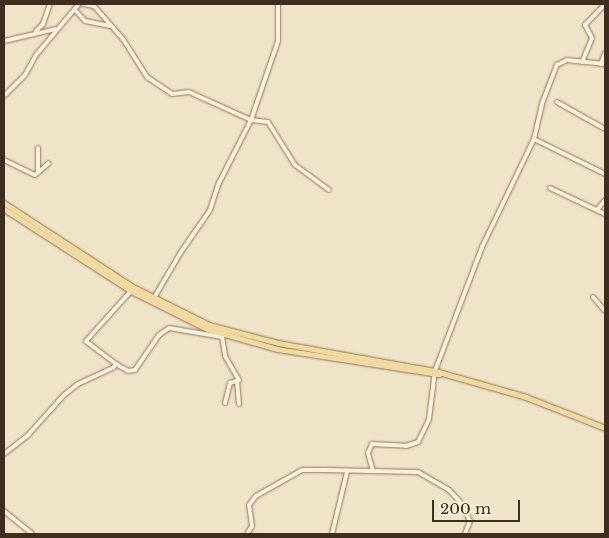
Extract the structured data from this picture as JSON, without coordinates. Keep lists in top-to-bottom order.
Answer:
{
  "scale_bar": "200 m"
}
